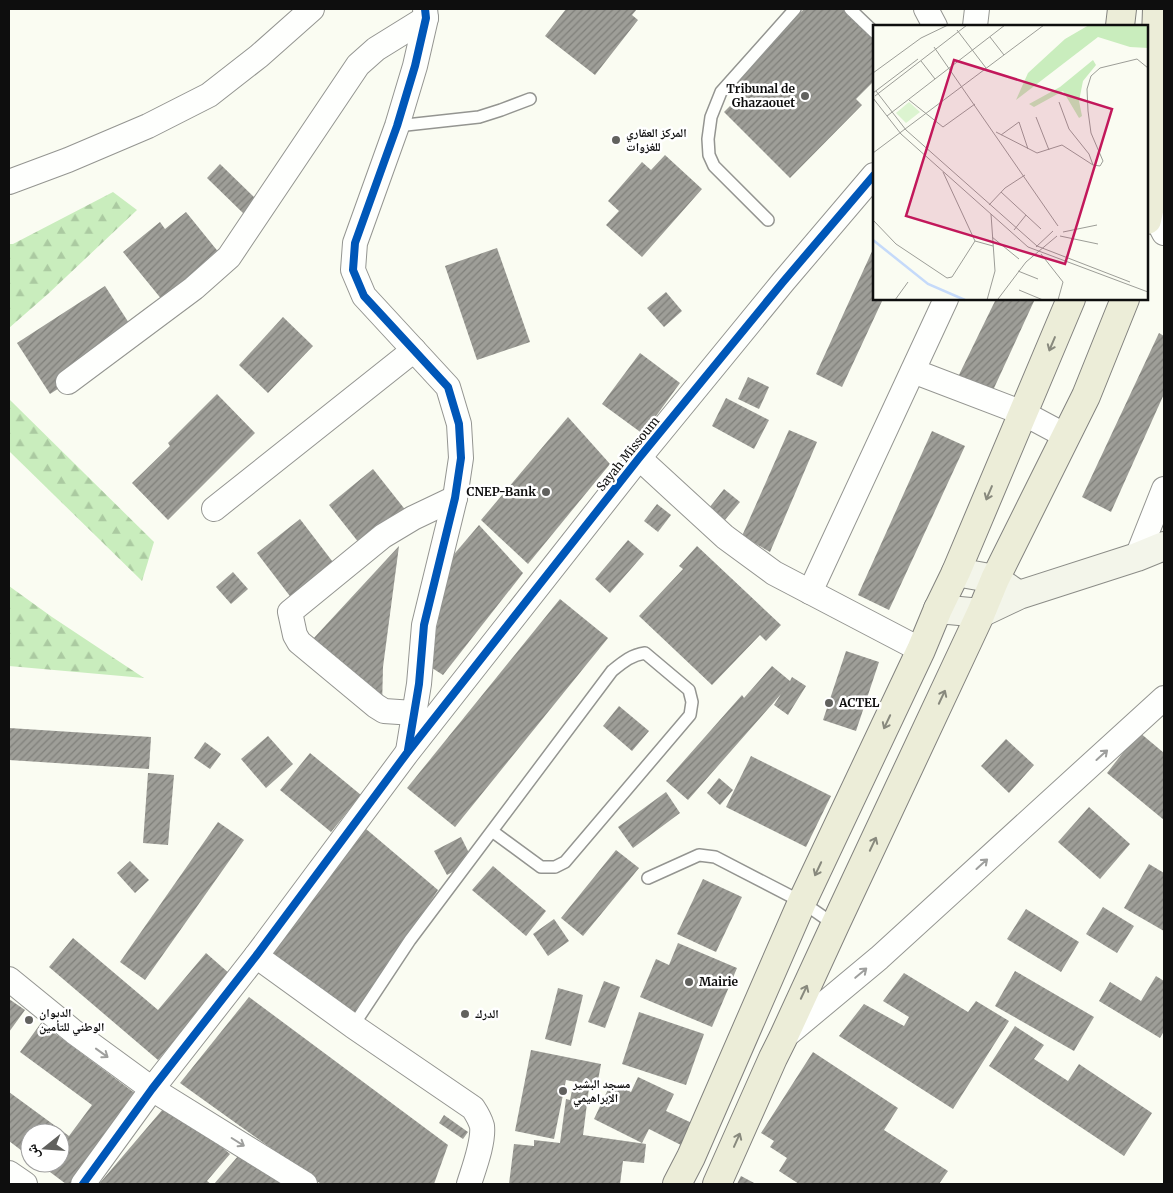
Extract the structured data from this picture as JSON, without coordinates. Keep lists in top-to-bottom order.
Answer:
{
  "streets": {
    "street": ["Sayah Missoum"]
  },
  "places": [
    "Tribunal de Ghazaouet",
    "المركز العقاري للغزوات",
    "CNEP-Bank",
    "ACTEL",
    "Mairie",
    "الدرك",
    "الديوان الوطني للتأمين",
    "مسجد البشير الإبراهيمي"
  ],
  "north": "left"
}
